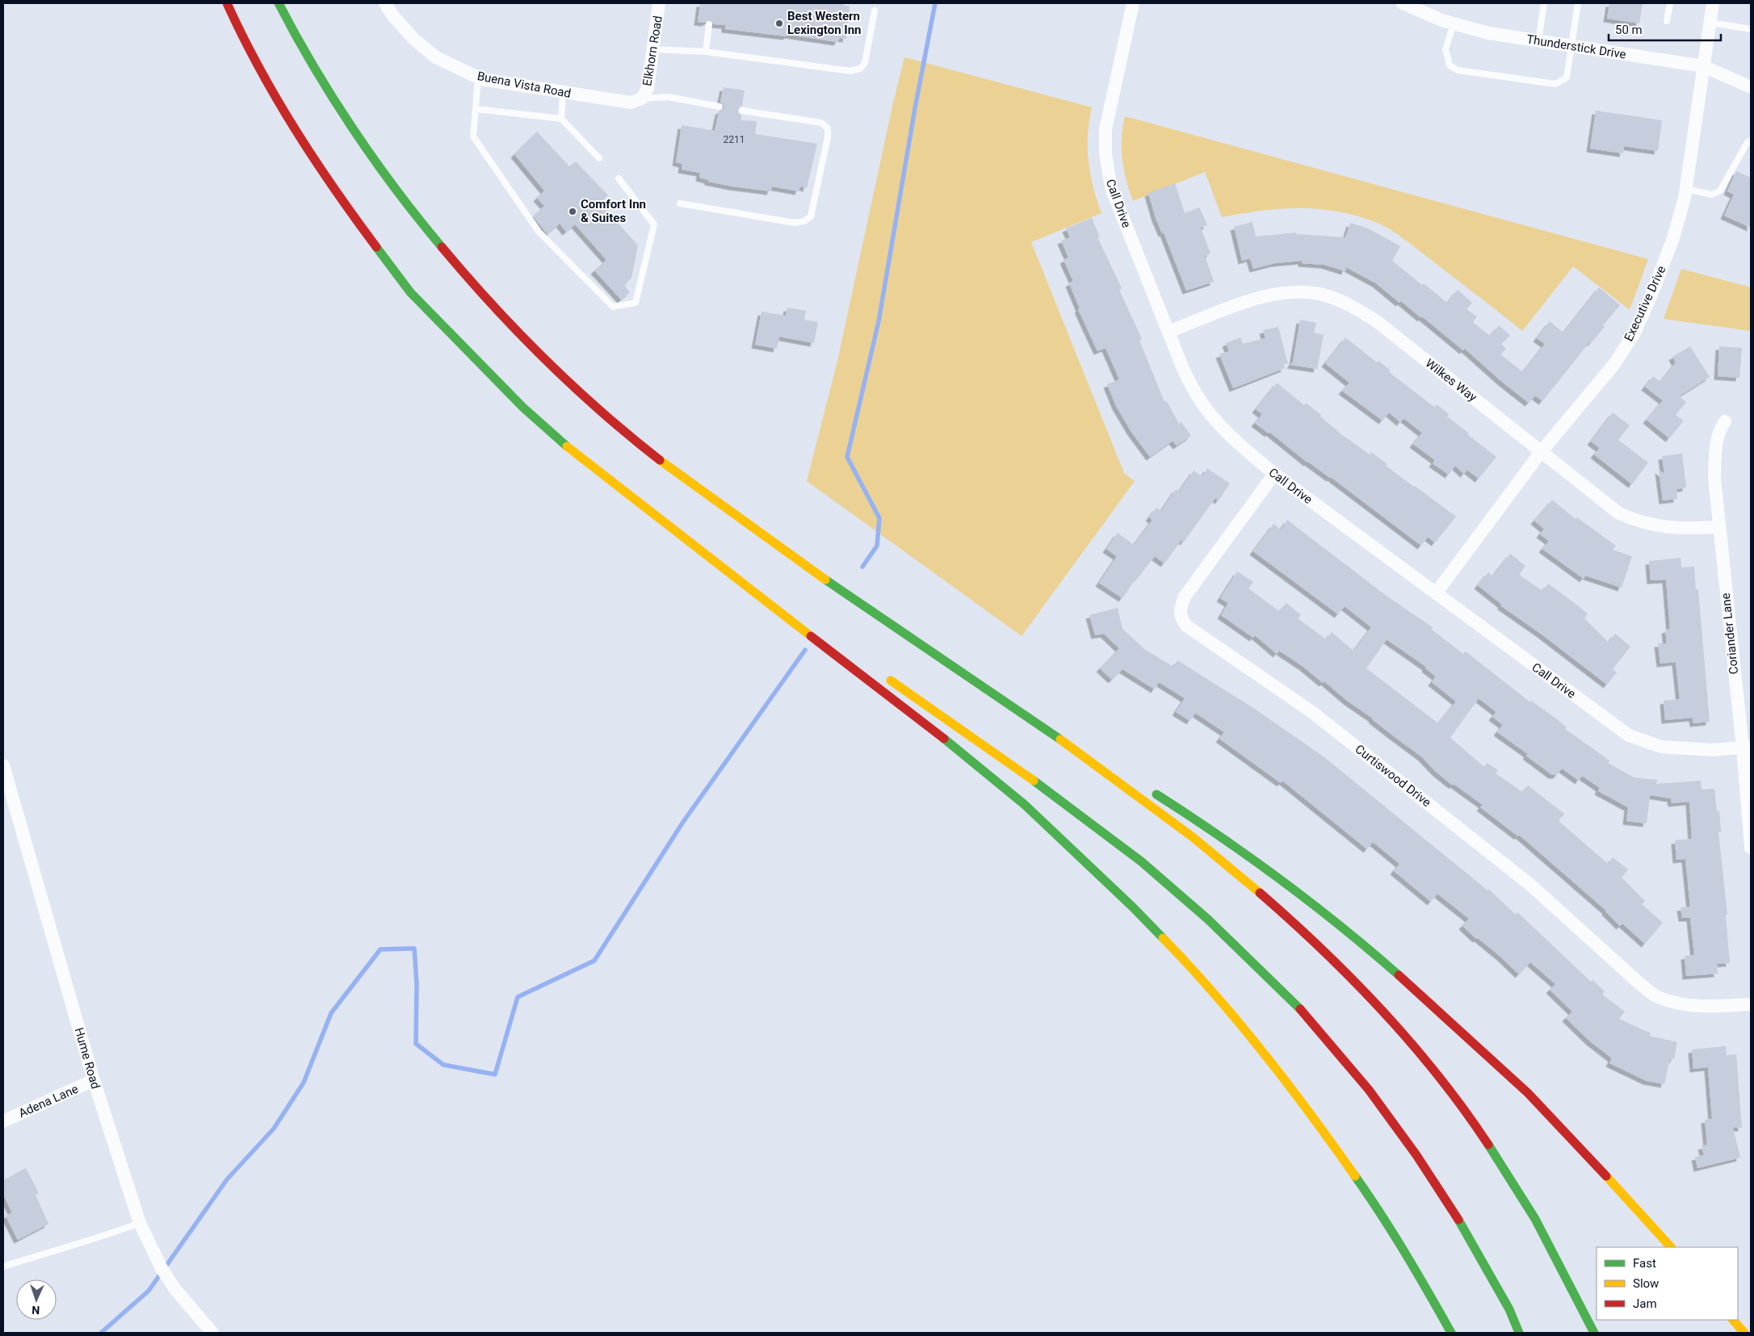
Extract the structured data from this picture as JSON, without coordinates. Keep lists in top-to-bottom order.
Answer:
{
  "streets": {
    "street": [
      "Thunderstick Drive",
      "Elkhorn Road",
      "Buena Vista Road",
      "Call Drive",
      "Executive Drive",
      "Wilkes Way",
      "Coriander Lane",
      "Curtiswood Drive",
      "Hume Road",
      "Adena Lane"
    ]
  },
  "crossings": [
    ["Thunderstick Drive", "Executive Drive"],
    ["Elkhorn Road", "Buena Vista Road"],
    ["Call Drive", "Executive Drive"],
    ["Call Drive", "Wilkes Way"],
    ["Call Drive", "Coriander Lane"],
    ["Call Drive", "Curtiswood Drive"],
    ["Executive Drive", "Wilkes Way"],
    ["Wilkes Way", "Coriander Lane"],
    ["Hume Road", "Adena Lane"]
  ],
  "places": ["Best Western Lexington Inn", "Comfort Inn & Suites"],
  "house_numbers": ["2211"],
  "legend": ["Fast", "Slow", "Jam"],
  "scale_bar": "50 m",
  "north": "bottom"
}
